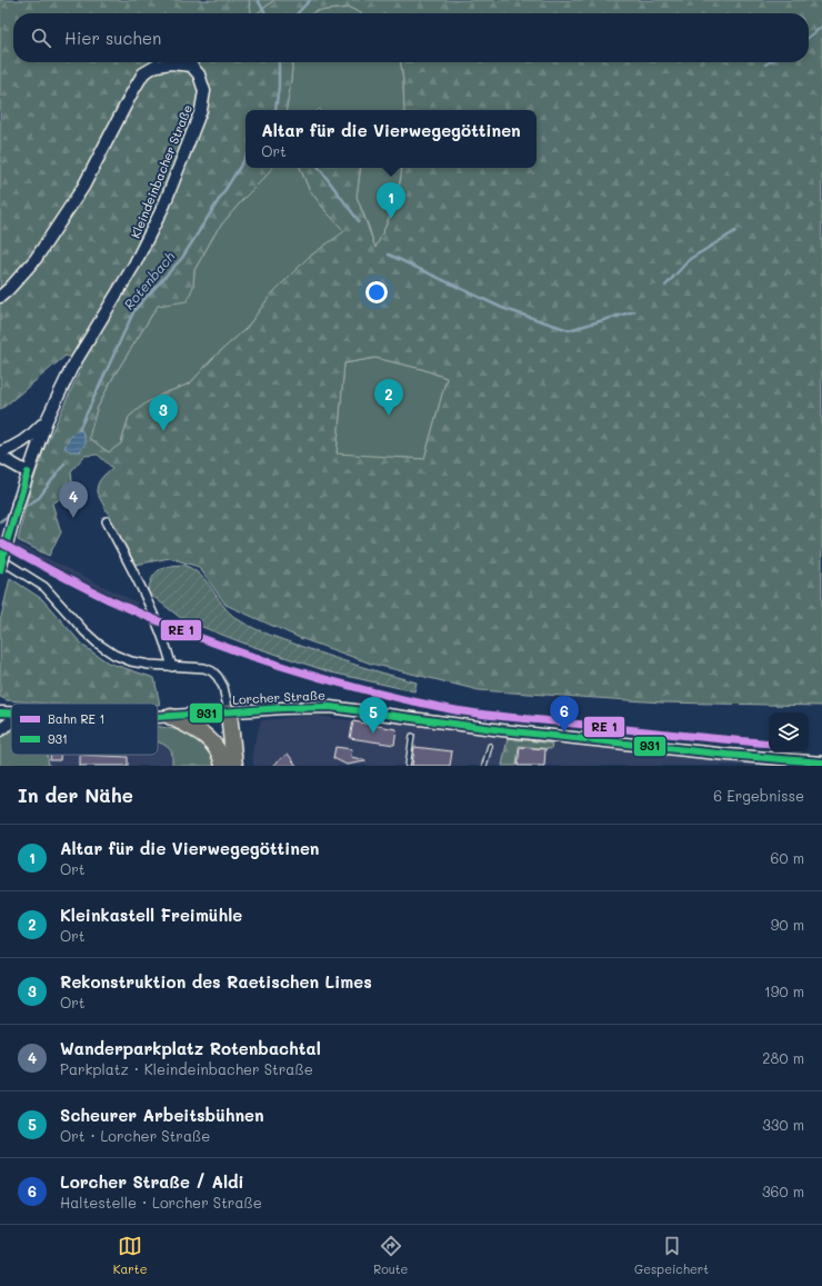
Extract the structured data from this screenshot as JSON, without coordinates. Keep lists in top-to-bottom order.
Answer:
{
  "streets": {
    "street": ["Kleindeinbacher Straße", "Lorcher Straße"]
  },
  "water": ["Rotenbach"],
  "lines": ["transit line 931"],
  "legend": ["Bahn RE 1", "931"],
  "page": {
    "search": "Hier suchen",
    "popup": ["Altar für die Vierwegegöttinen", "Ort"],
    "pins": [
      "1",
      "2",
      "3",
      "4",
      "6",
      "5"
    ],
    "heading": ["In der Nähe", "6 Ergebnisse"],
    "list": [
      {
        "mark": "1",
        "name": "Altar für die Vierwegegöttinen",
        "note": "Ort",
        "value": "60 m"
      },
      {
        "mark": "2",
        "name": "Kleinkastell Freimühle",
        "note": "Ort",
        "value": "90 m"
      },
      {
        "mark": "3",
        "name": "Rekonstruktion des Raetischen Limes",
        "note": "Ort",
        "value": "190 m"
      },
      {
        "mark": "4",
        "name": "Wanderparkplatz Rotenbachtal",
        "note": "Parkplatz · Kleindeinbacher Straße",
        "value": "280 m"
      },
      {
        "mark": "5",
        "name": "Scheurer Arbeitsbühnen",
        "note": "Ort · Lorcher Straße",
        "value": "330 m"
      },
      {
        "mark": "6",
        "name": "Lorcher Straße / Aldi",
        "note": "Haltestelle · Lorcher Straße",
        "value": "360 m"
      }
    ],
    "nav": ["Karte", "Route", "Gespeichert"]
  }
}
